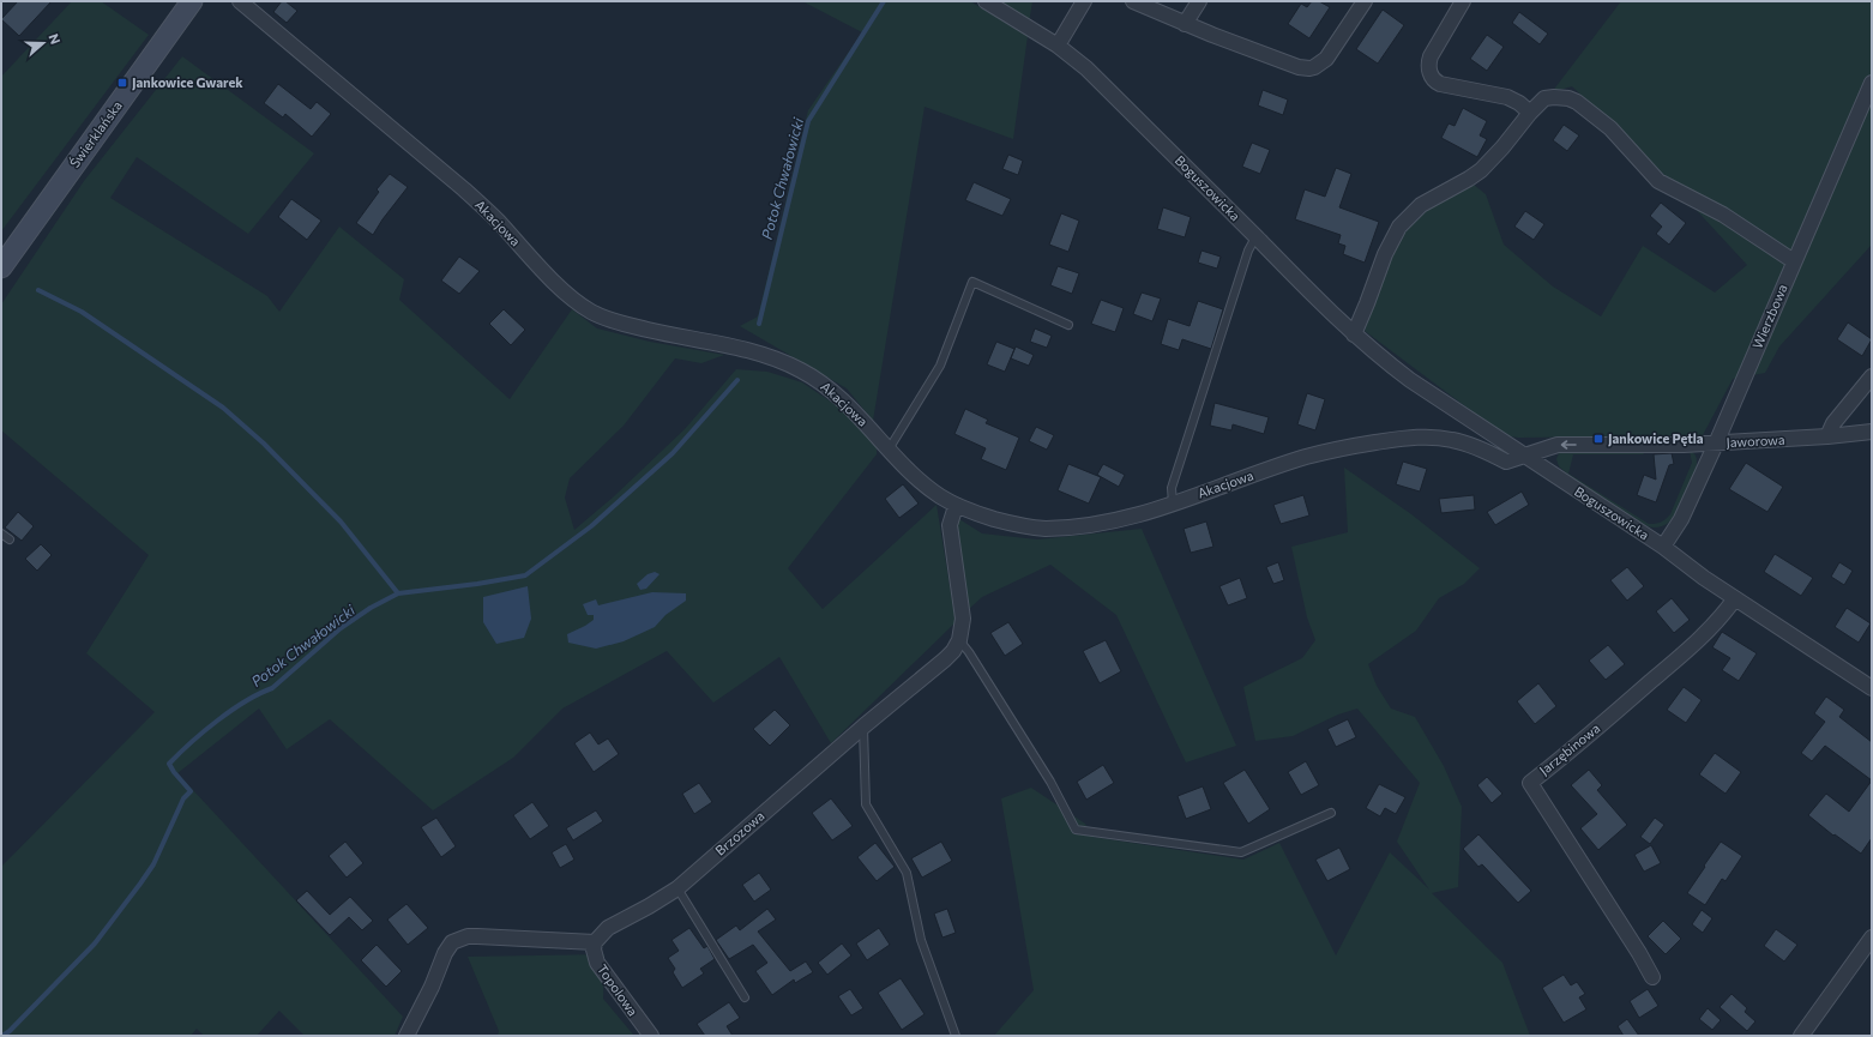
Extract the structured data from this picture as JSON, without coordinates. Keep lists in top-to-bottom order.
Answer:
{
  "streets": {
    "main road": ["Świerklańska"],
    "street": [
      "Boguszowicka",
      "Akacjowa",
      "Wierzbowa",
      "Jaworowa",
      "Jarzębinowa",
      "Brzozowa",
      "Topolowa"
    ]
  },
  "crossings": [
    ["Boguszowicka", "Akacjowa"],
    ["Boguszowicka", "Wierzbowa"],
    ["Boguszowicka", "Jaworowa"],
    ["Boguszowicka", "Jarzębinowa"],
    ["Akacjowa", "Jaworowa"],
    ["Akacjowa", "Brzozowa"],
    ["Wierzbowa", "Jaworowa"],
    ["Brzozowa", "Topolowa"]
  ],
  "one_way": ["Jaworowa"],
  "water": ["Potok Chwałowicki"],
  "places": {
    "transit": ["Jankowice Gwarek", "Jankowice Pętla"]
  },
  "north": "right"
}
